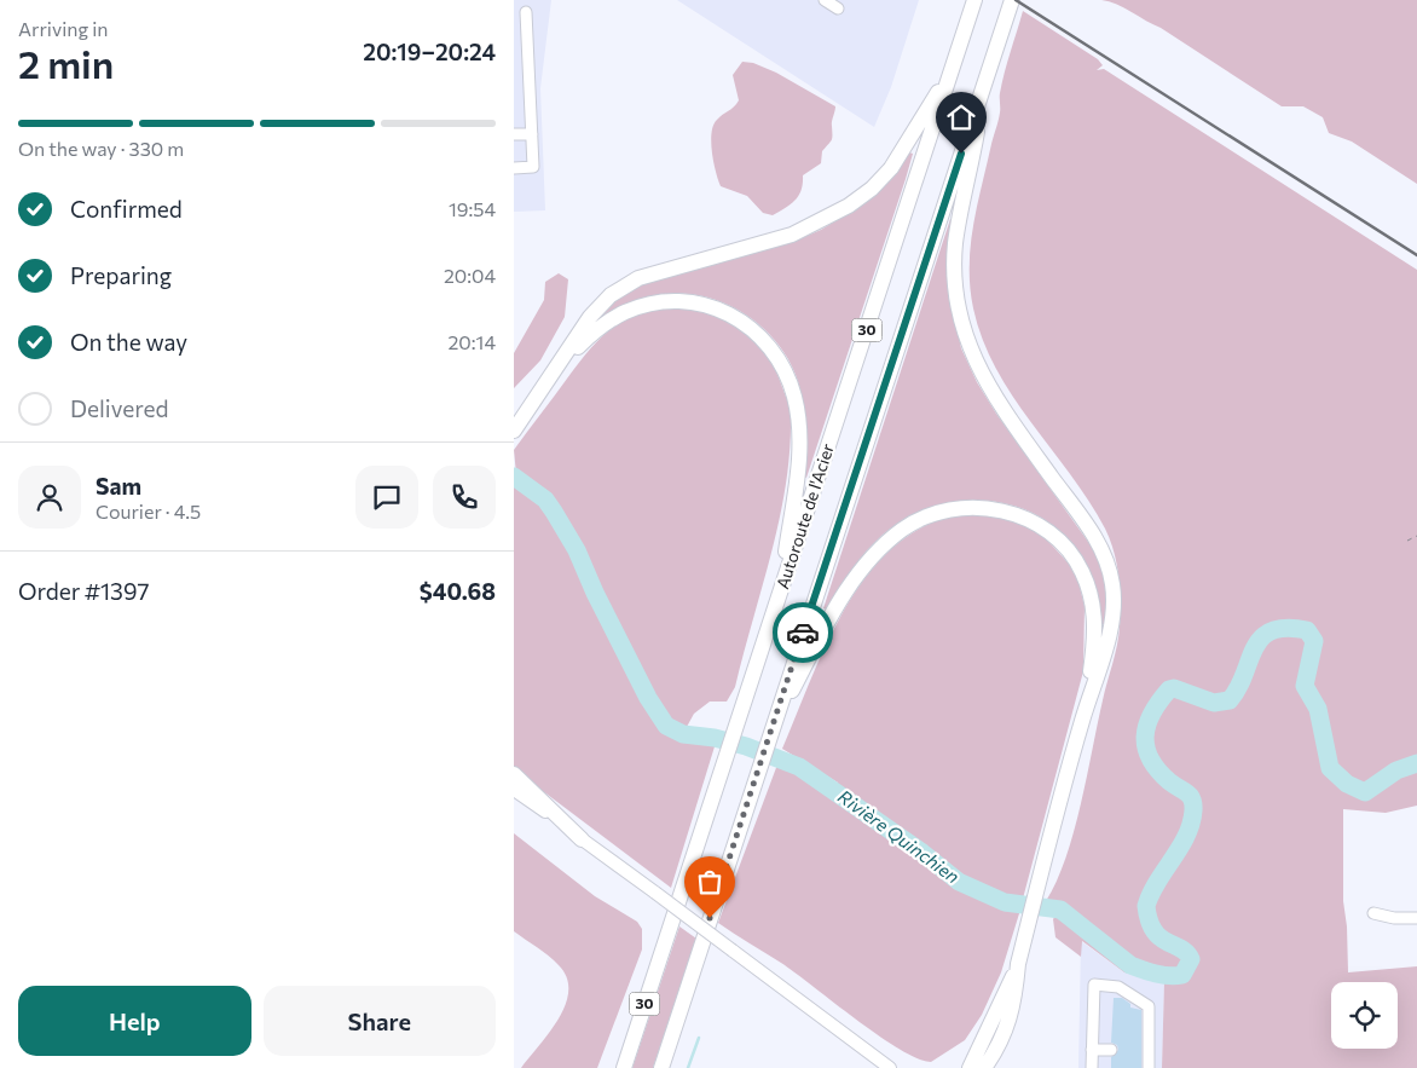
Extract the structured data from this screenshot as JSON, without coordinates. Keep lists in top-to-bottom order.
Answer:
{
  "streets": {
    "highway": ["30", "Autoroute de l'Acier"]
  },
  "water": ["Rivière Quinchien"],
  "page": {
    "heading": ["2 min", "Arriving in", "20:19–20:24"],
    "panel": [
      "Sam",
      "Courier · 4.5",
      "Order #1397",
      "$40.68"
    ],
    "bar": "On the way · 330 m",
    "list": [
      ["Confirmed", "19:54"],
      ["Preparing", "20:04"],
      ["On the way", "20:14"],
      "Delivered"
    ],
    "buttons": ["Help", "Share"]
  }
}
